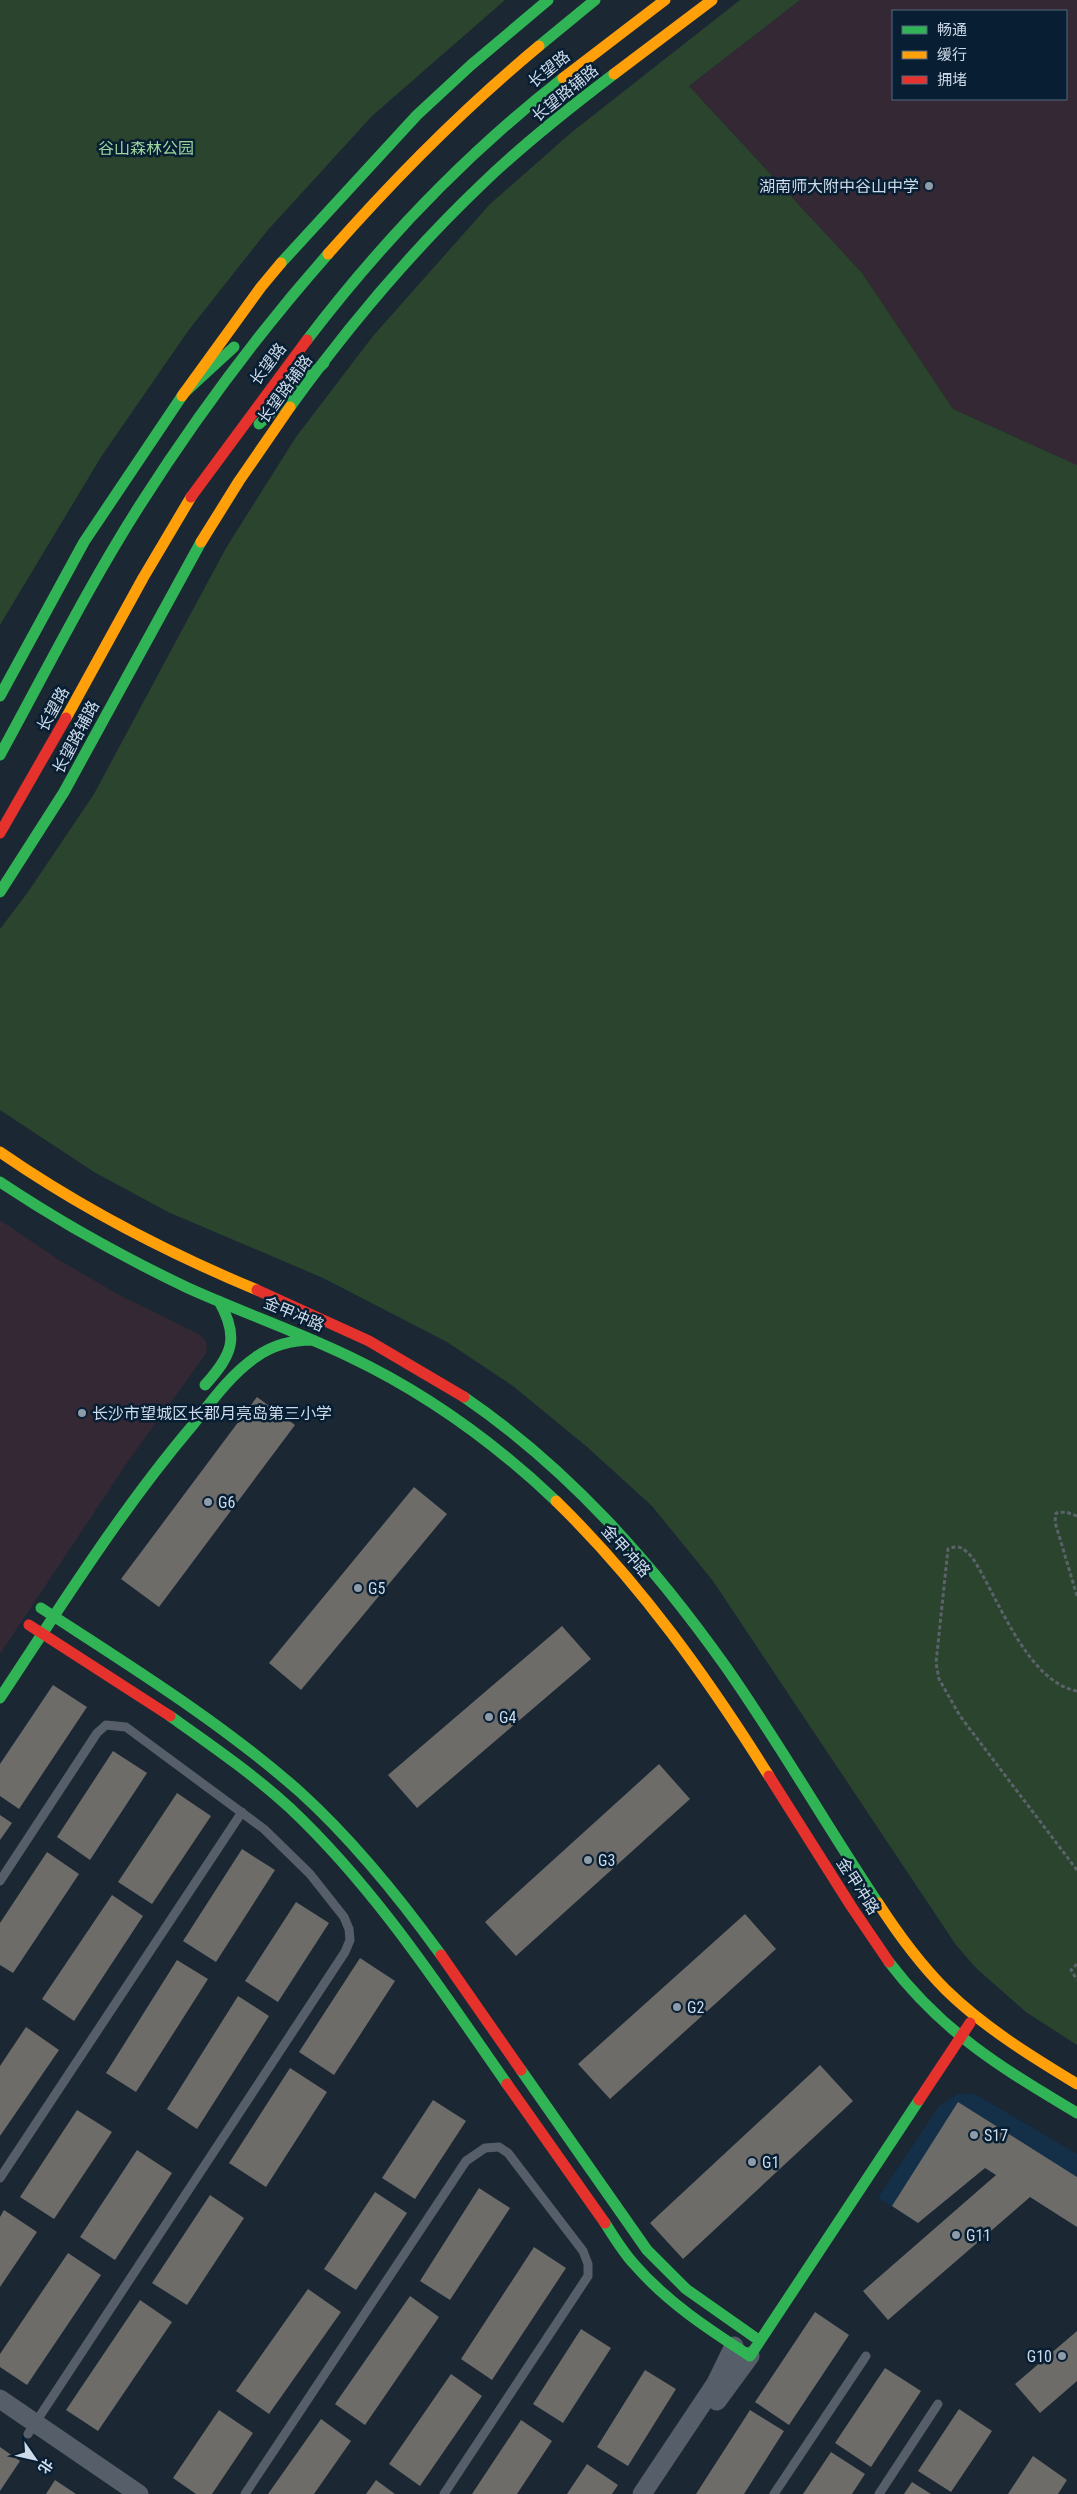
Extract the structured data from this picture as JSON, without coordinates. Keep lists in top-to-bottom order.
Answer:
{
  "streets": {
    "main road": ["长望路", "长望路辅路", "金甲冲路"]
  },
  "parks": ["谷山森林公园"],
  "places": [
    "湖南师大附中谷山中学",
    "长沙市望城区长郡月亮岛第三小学",
    "G6",
    "G5",
    "G4",
    "G3",
    "G2",
    "S17",
    "G1",
    "G11",
    "G10"
  ],
  "legend": ["畅通", "缓行", "拥堵"],
  "north": "bottom right"
}
